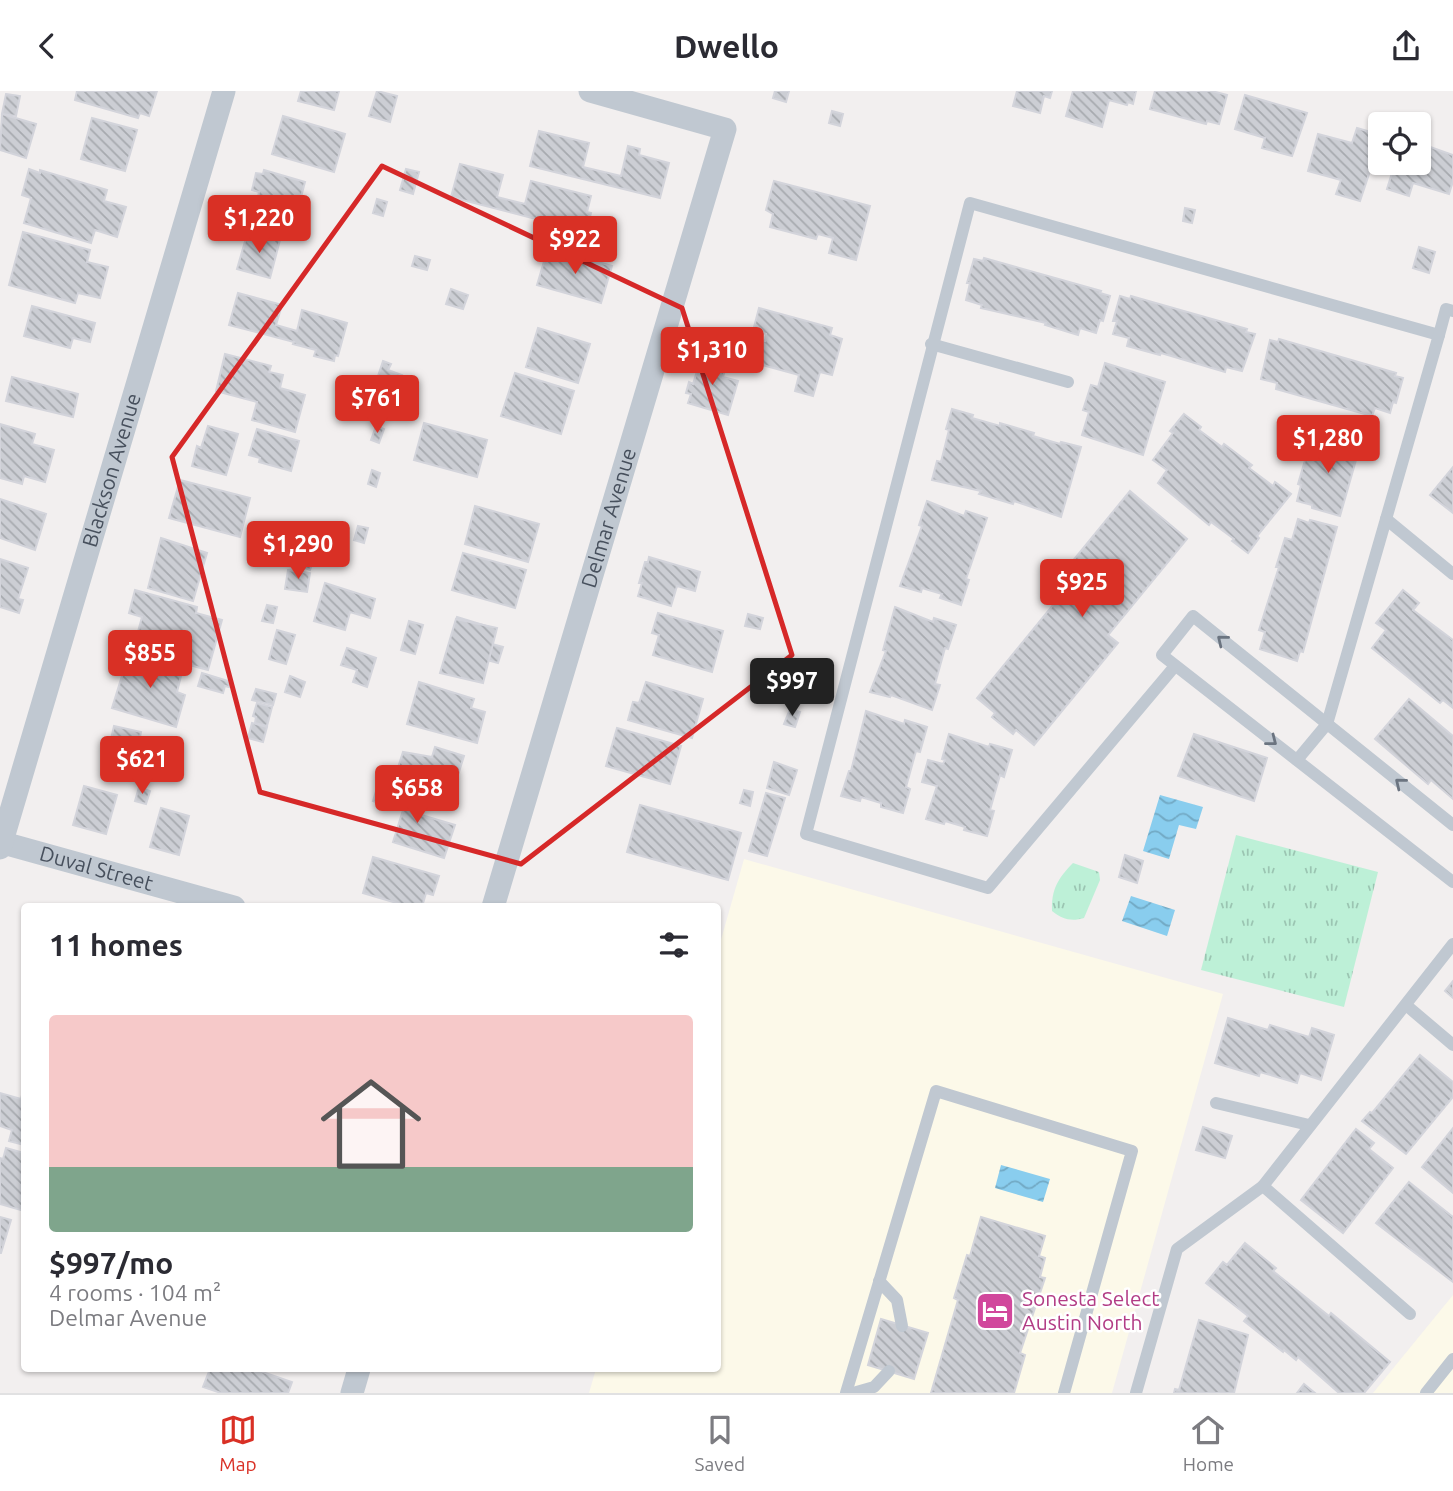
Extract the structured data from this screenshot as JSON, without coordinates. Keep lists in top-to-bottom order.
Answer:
{
  "streets": {
    "street": ["Blackson Avenue", "Delmar Avenue", "Duval Street"]
  },
  "crossings": [
    ["Blackson Avenue", "Duval Street"]
  ],
  "places": {
    "hotel": ["Sonesta Select Austin North"]
  },
  "page": {
    "header": "Dwello",
    "price": [
      "$1,220",
      "$922",
      "$1,310",
      "$761",
      "$1,280",
      "$1,290",
      "$925",
      "$855",
      "$997",
      "$621",
      "$658"
    ],
    "heading": "11 homes",
    "list": [
      {
        "name": "$997/mo",
        "note": "4 rooms · 104 m² · Delmar Avenue"
      }
    ],
    "tabs": ["Map", "Saved", "Home"]
  }
}
